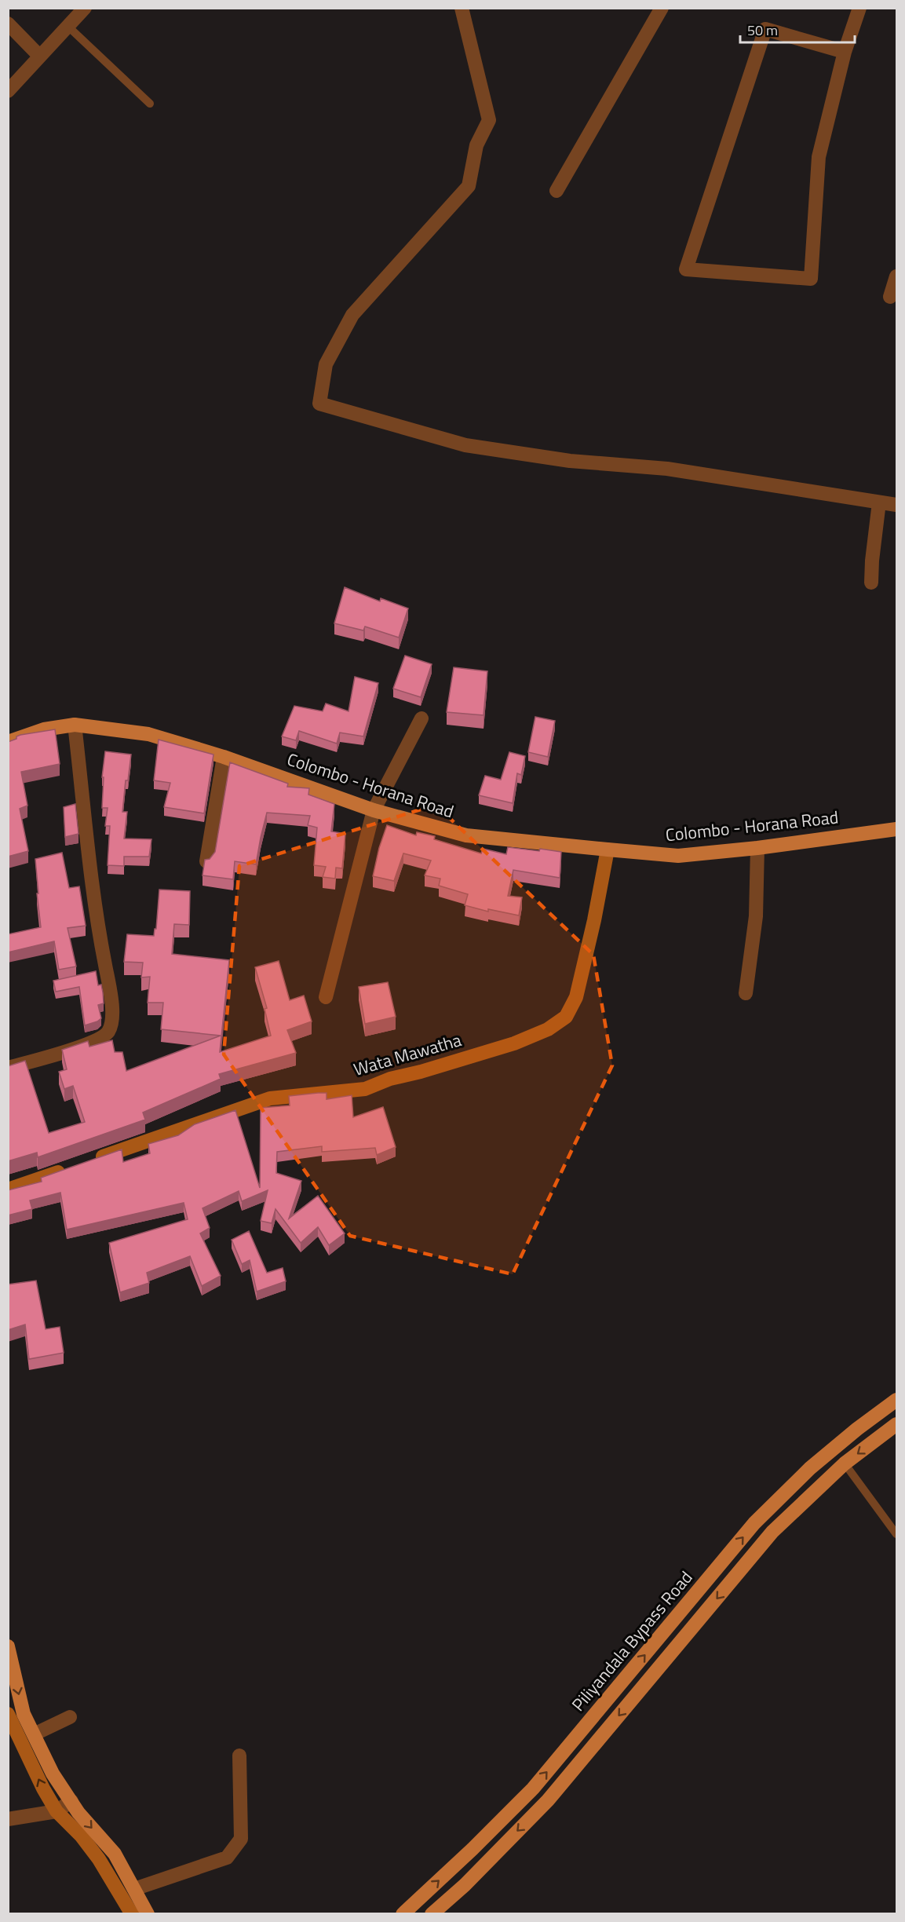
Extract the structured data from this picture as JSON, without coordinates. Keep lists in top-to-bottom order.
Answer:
{
  "streets": {
    "main road": ["Colombo - Horana Road", "Piliyandala Bypass Road"],
    "street": ["Wata Mawatha"]
  },
  "crossings": [
    ["Colombo - Horana Road", "Wata Mawatha"]
  ],
  "scale_bar": "50 m"
}
